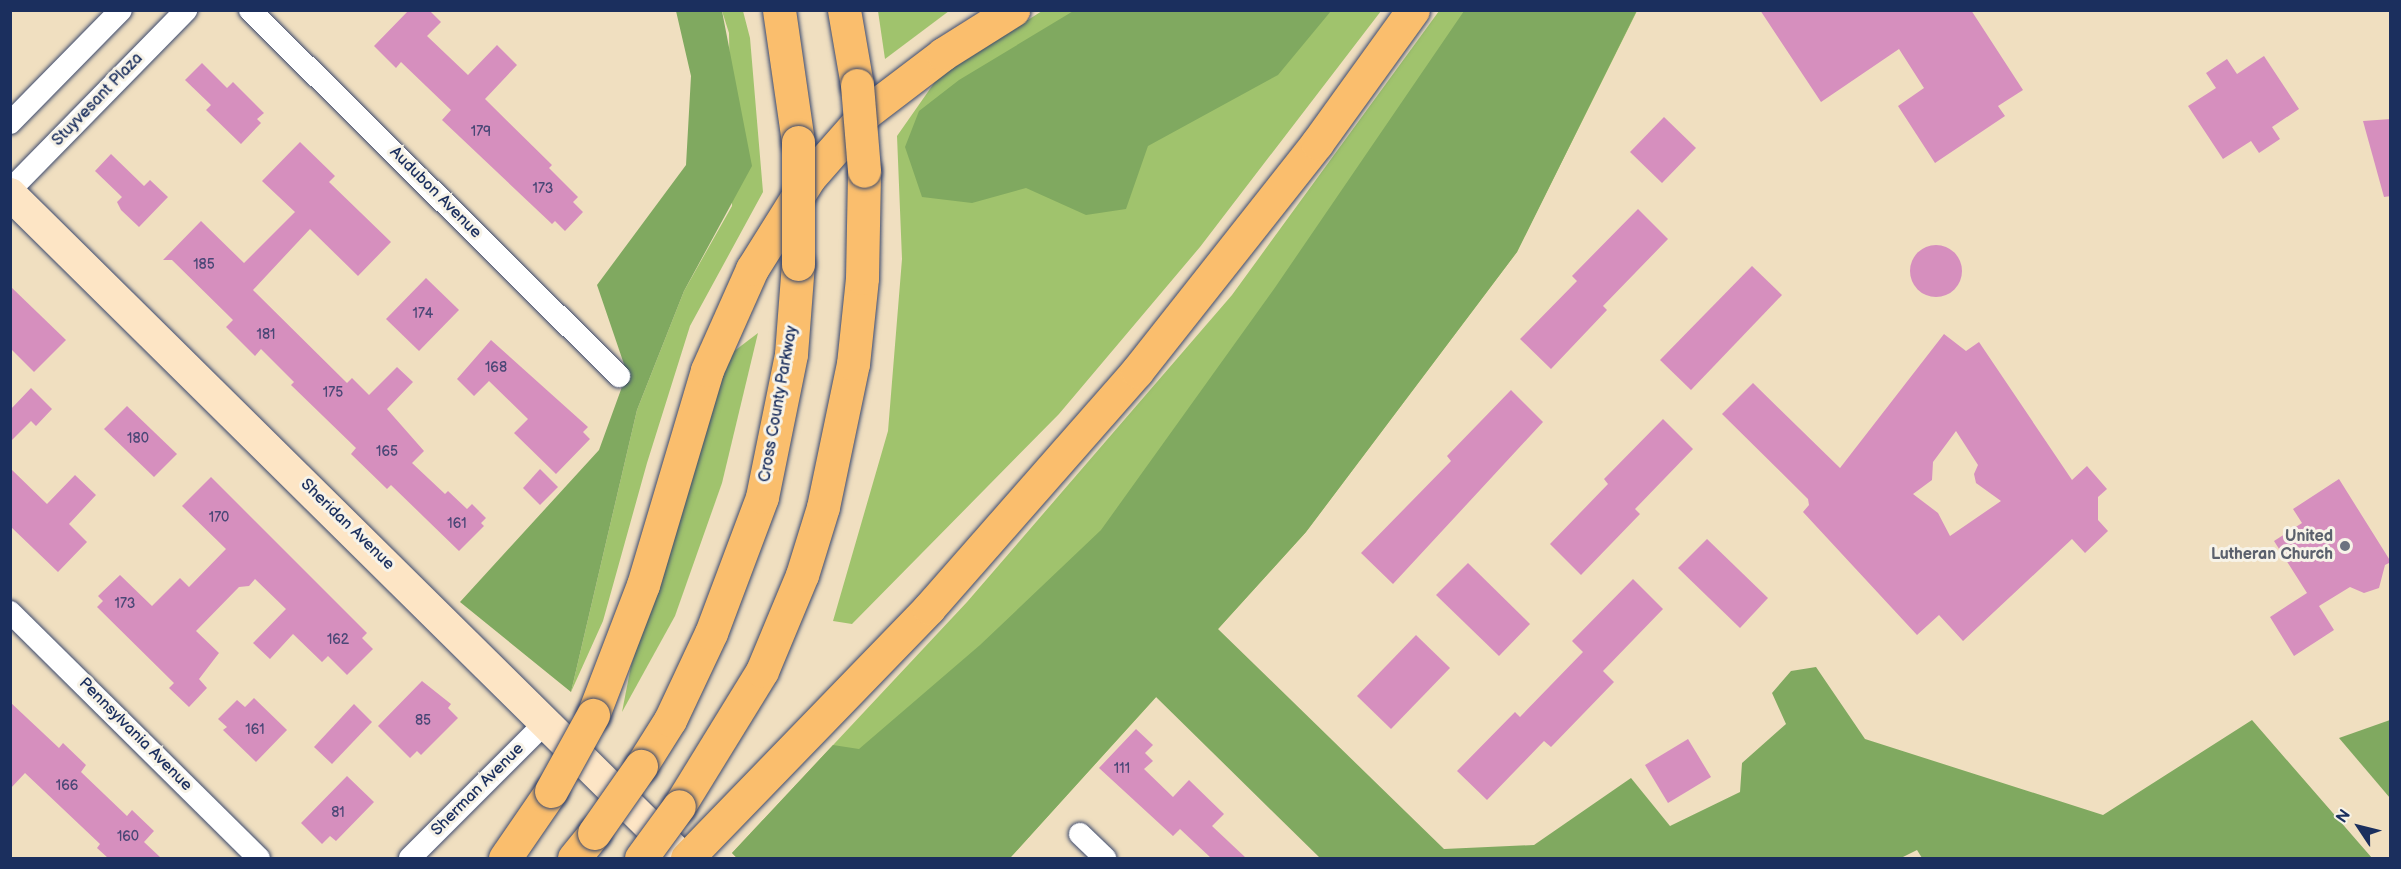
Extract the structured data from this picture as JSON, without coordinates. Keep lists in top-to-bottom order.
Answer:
{
  "streets": {
    "highway": ["Cross County Parkway"],
    "street": [
      "Stuyvesant Plaza",
      "Audubon Avenue",
      "Sheridan Avenue",
      "Pennsylvania Avenue",
      "Sherman Avenue"
    ]
  },
  "crossings": [
    ["Stuyvesant Plaza", "Sheridan Avenue"],
    ["Sheridan Avenue", "Sherman Avenue"]
  ],
  "places": ["United Lutheran Church"],
  "house_numbers": [
    "179",
    "173",
    "185",
    "174",
    "181",
    "168",
    "175",
    "180",
    "165",
    "170",
    "161",
    "173",
    "162",
    "85",
    "161",
    "111",
    "166",
    "81",
    "160"
  ],
  "north": "top left"
}
